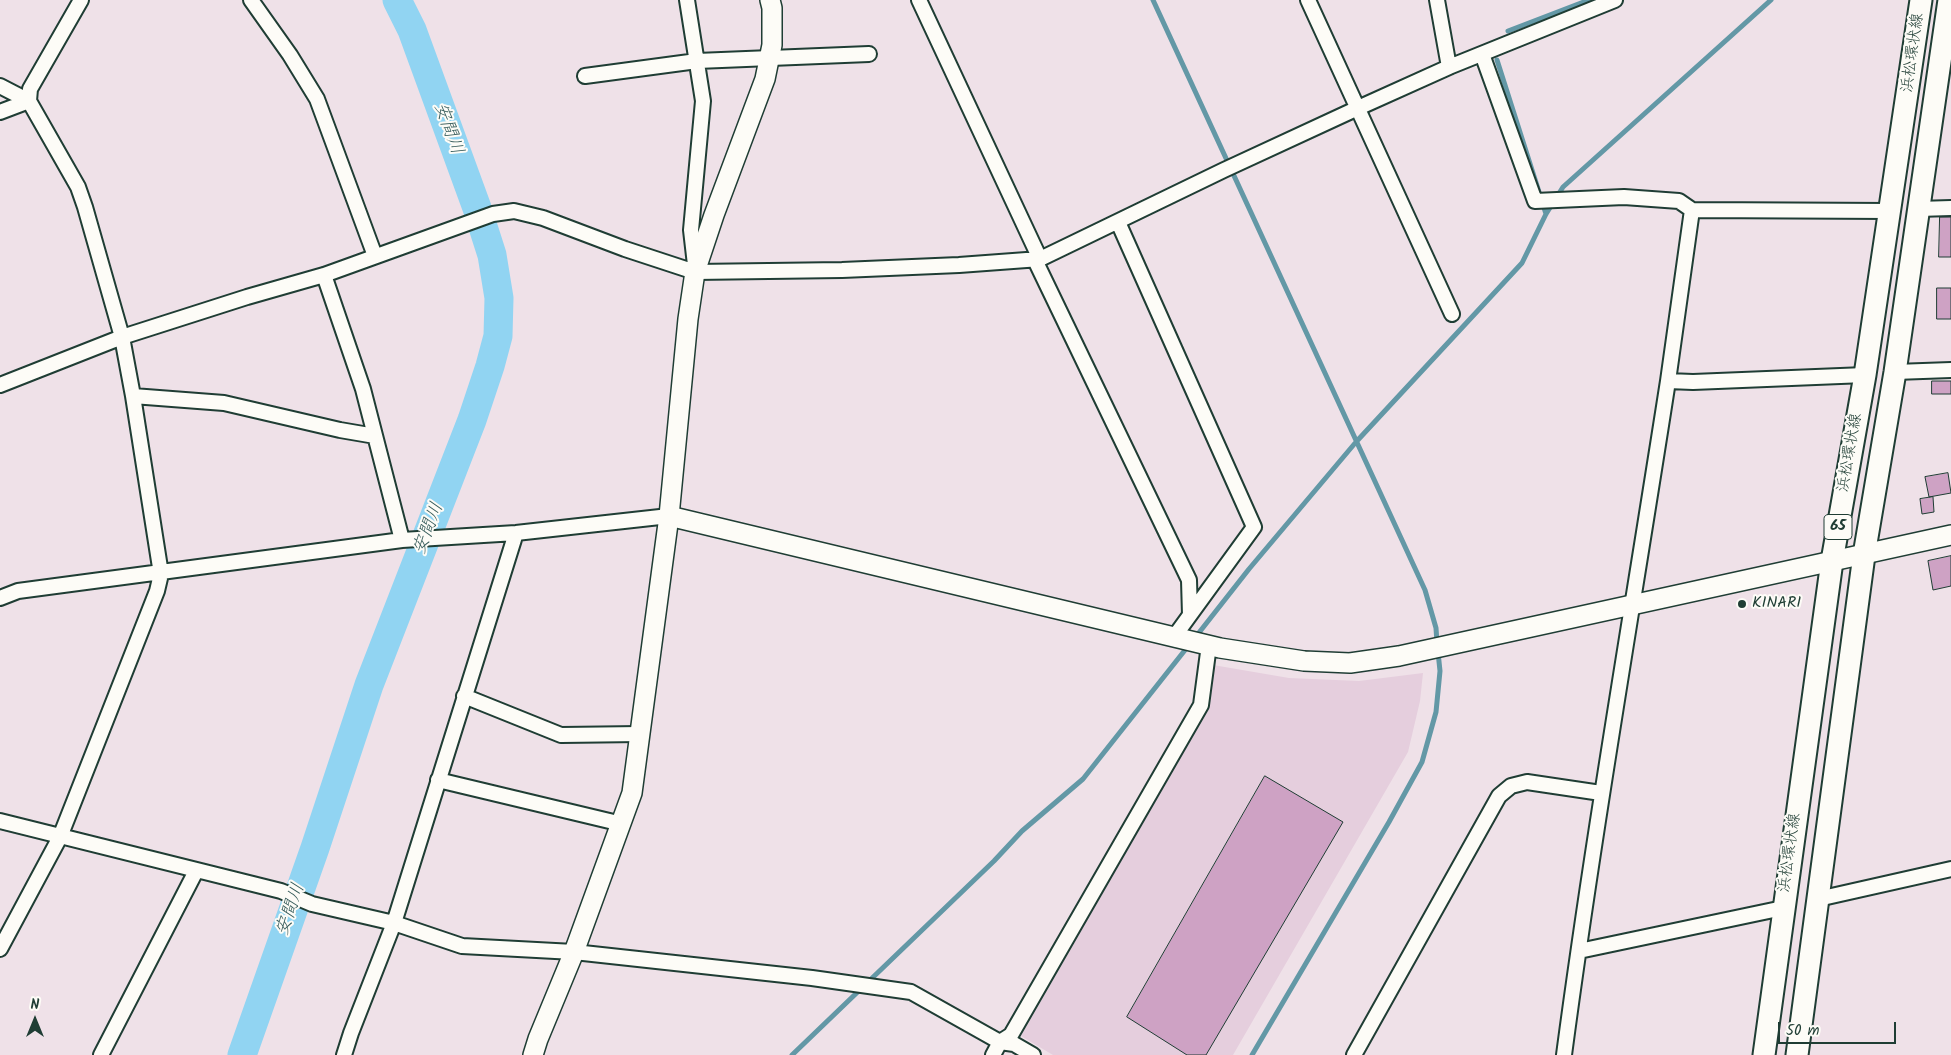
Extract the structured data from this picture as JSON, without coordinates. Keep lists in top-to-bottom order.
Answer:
{
  "streets": {
    "main road": ["浜松環状線", "65"]
  },
  "water": ["安間川"],
  "places": ["KINARI"],
  "scale_bar": "50 m",
  "north": "top"
}
